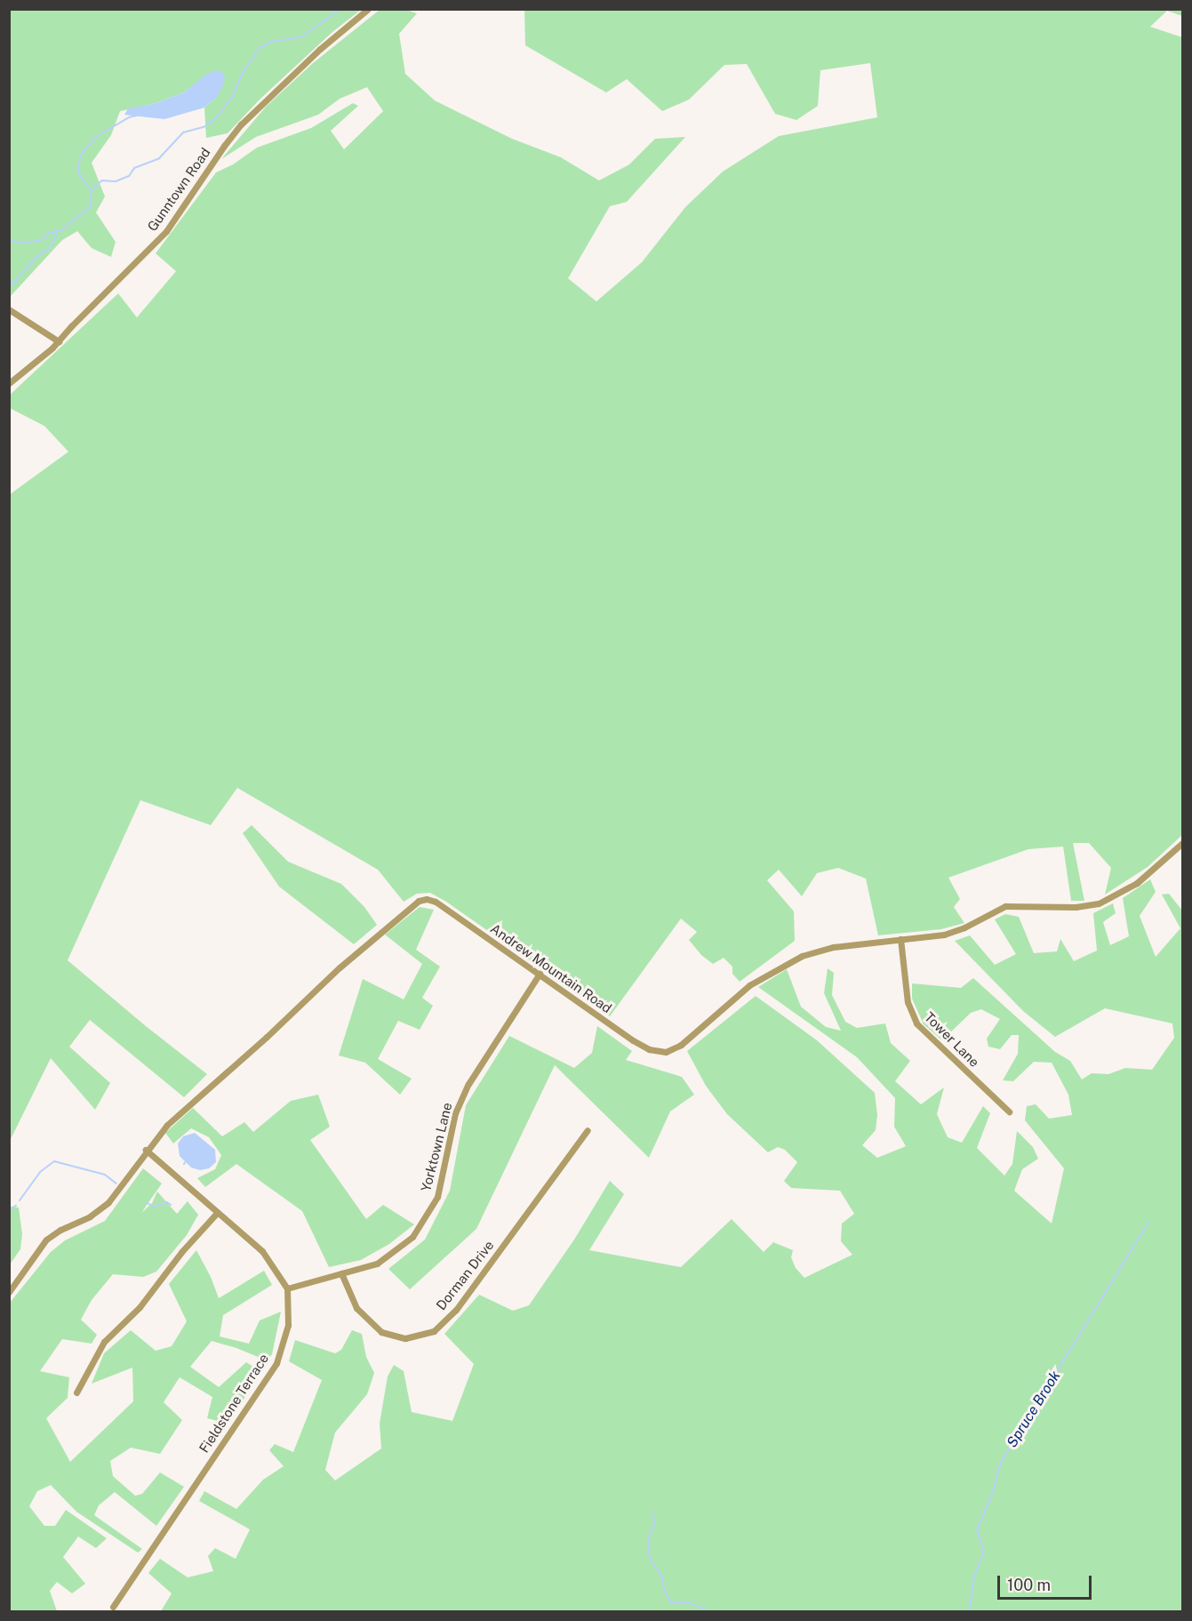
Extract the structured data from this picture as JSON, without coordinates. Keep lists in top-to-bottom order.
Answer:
{
  "streets": {
    "street": [
      "Gunntown Road",
      "Andrew Mountain Road",
      "Tower Lane",
      "Yorktown Lane",
      "Dorman Drive",
      "Fieldstone Terrace"
    ]
  },
  "crossings": [
    ["Andrew Mountain Road", "Tower Lane"],
    ["Andrew Mountain Road", "Yorktown Lane"],
    ["Yorktown Lane", "Dorman Drive"],
    ["Yorktown Lane", "Fieldstone Terrace"]
  ],
  "water": ["Spruce Brook"],
  "scale_bar": "100 m"
}
